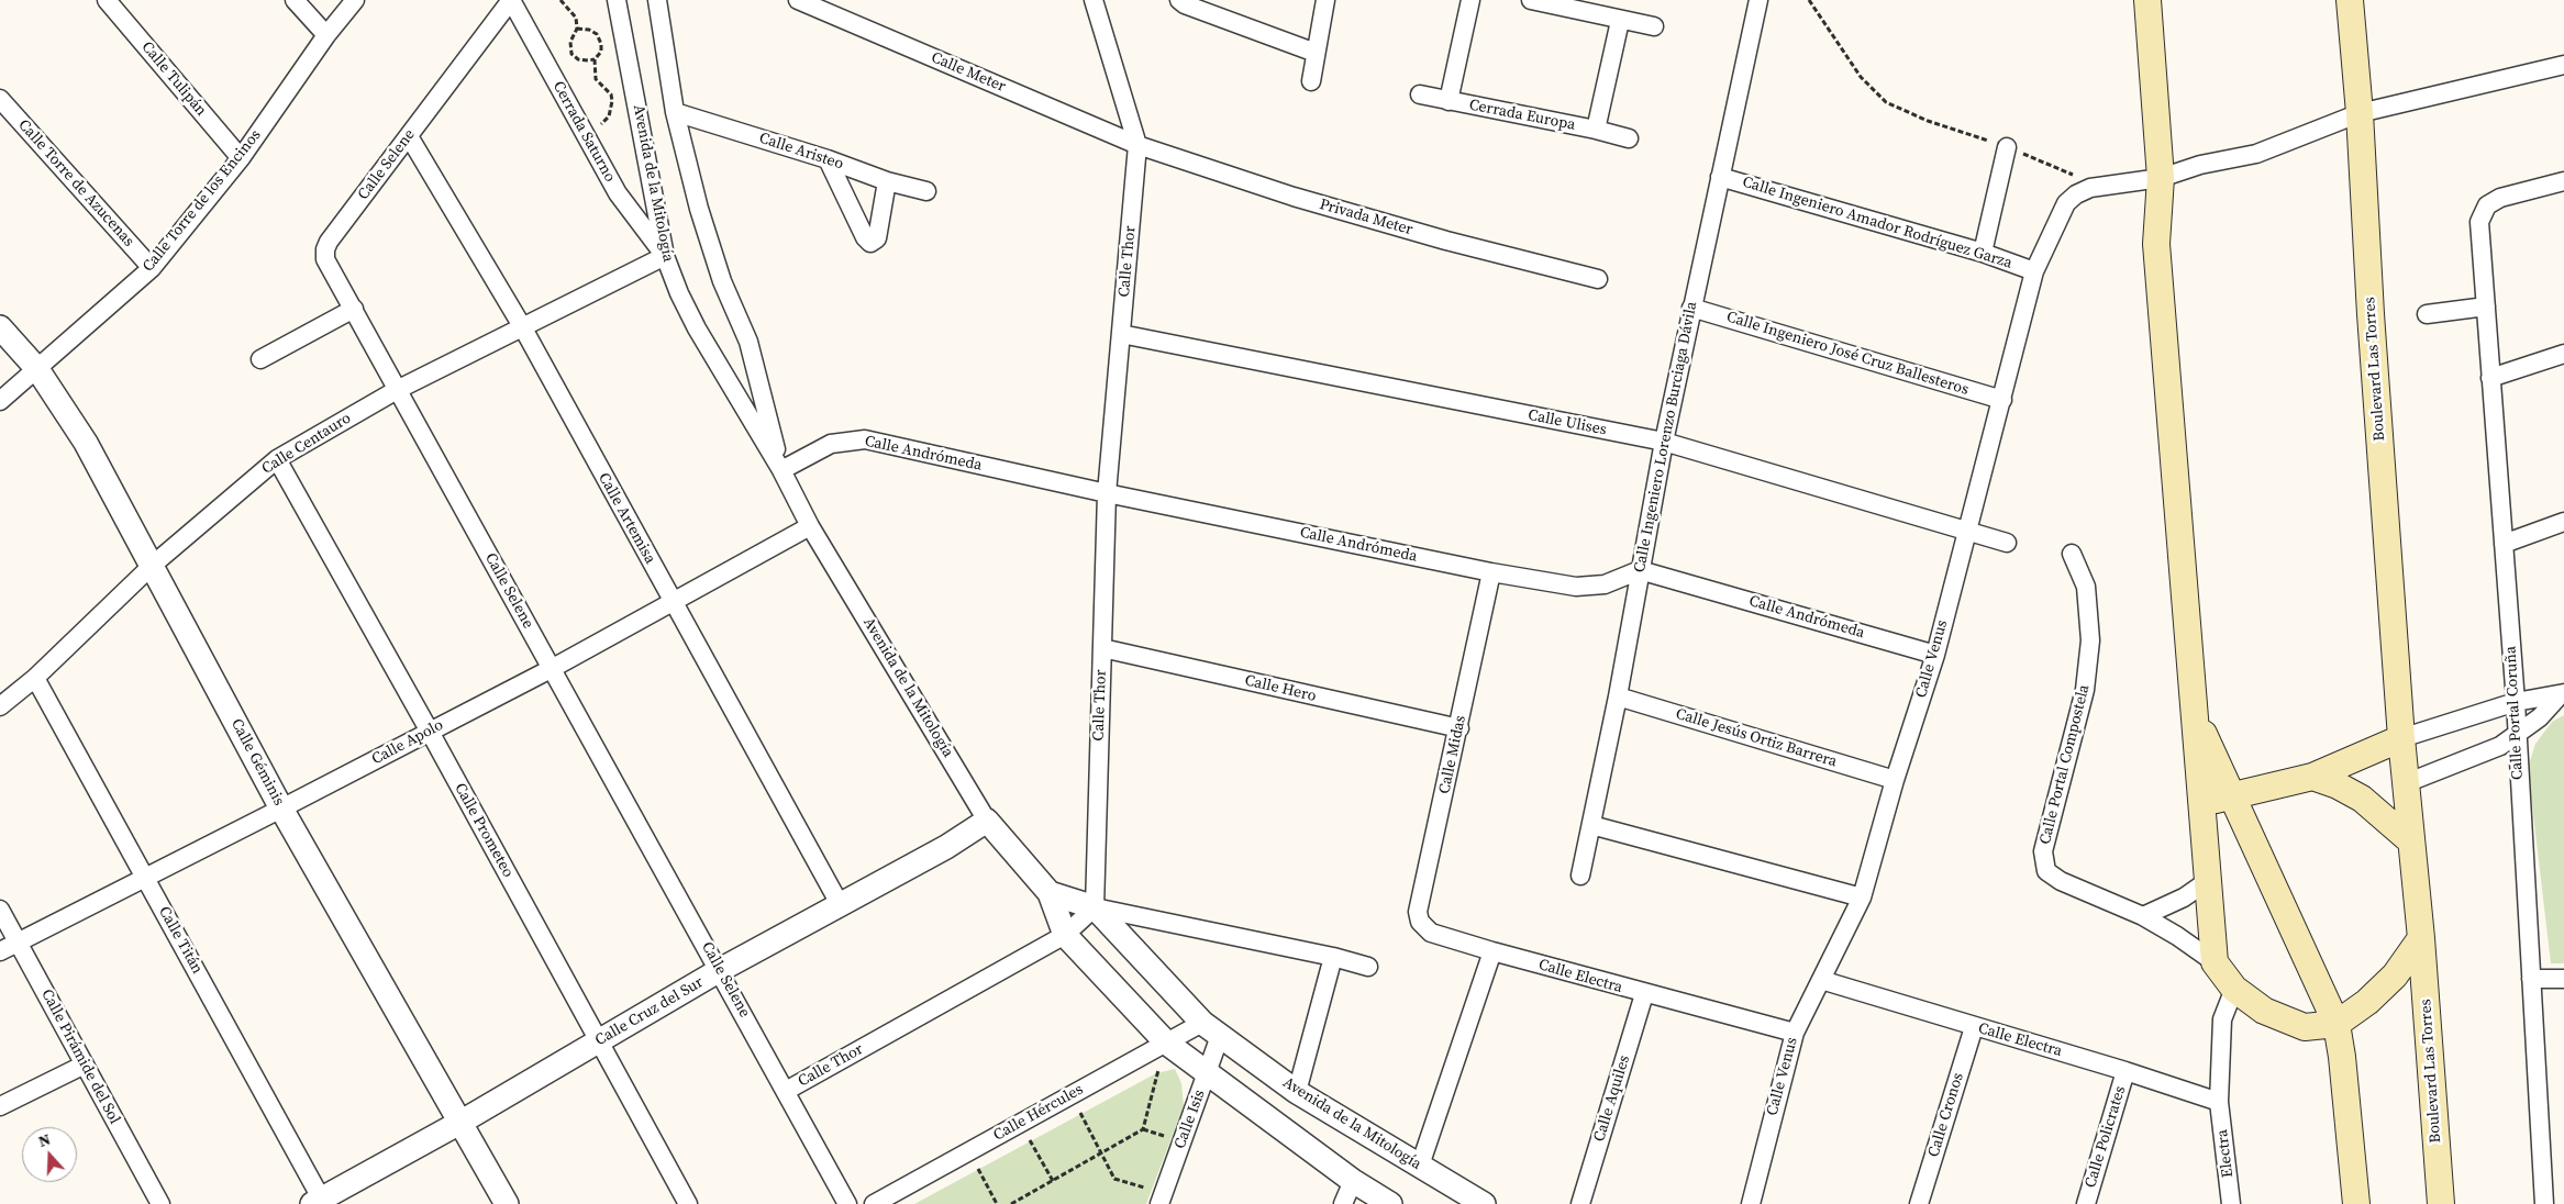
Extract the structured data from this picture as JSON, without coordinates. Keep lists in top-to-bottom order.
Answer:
{
  "streets": {
    "main road": ["Boulevard Las Torres"],
    "street": [
      "Calle Meter",
      "Calle Tulipán",
      "Cerrada Europa",
      "Cerrada Saturno",
      "Calle Aristeo",
      "Calle Selene",
      "Calle Torre de Azucenas",
      "Avenida de la Mitología",
      "Calle Torre de los Encinos",
      "Privada Meter",
      "Calle Ingeniero Amador Rodríguez Garza",
      "Calle Thor",
      "Calle Ingeniero José Cruz Ballesteros",
      "Calle Ulises",
      "Calle Ingeniero Lorenzo Burciaga Dávila",
      "Calle Centauro",
      "Calle Andrómeda",
      "Calle Artemisa",
      "Calle Venus",
      "Calle Hero",
      "Calle Portal Coruña",
      "Calle Jesús Ortiz Barrera",
      "Calle Apolo",
      "Calle Midas",
      "Calle Géminis",
      "Calle Portal Compostela",
      "Calle Prometeo",
      "Calle Titán",
      "Calle Electra",
      "Calle Cruz del Sur",
      "Calle Pirámide del Sol",
      "Calle Aquiles",
      "Calle Hércules",
      "Calle Cronos",
      "Calle Isis",
      "Calle Policrates",
      "Electra"
    ]
  },
  "crossings": [
    ["Calle Meter", "Privada Meter"],
    ["Calle Meter", "Calle Thor"],
    ["Calle Tulipán", "Calle Torre de los Encinos"],
    ["Cerrada Saturno", "Calle Selene"],
    ["Cerrada Saturno", "Avenida de la Mitología"],
    ["Cerrada Saturno", "Calle Centauro"],
    ["Calle Aristeo", "Avenida de la Mitología"],
    ["Calle Selene", "Calle Thor"],
    ["Calle Selene", "Calle Centauro"],
    ["Calle Selene", "Calle Artemisa"],
    ["Calle Selene", "Calle Apolo"],
    ["Calle Selene", "Calle Cruz del Sur"],
    ["Calle Torre de Azucenas", "Calle Torre de los Encinos"],
    ["Avenida de la Mitología", "Calle Thor"],
    ["Avenida de la Mitología", "Calle Centauro"],
    ["Avenida de la Mitología", "Calle Andrómeda"],
    ["Avenida de la Mitología", "Calle Apolo"],
    ["Avenida de la Mitología", "Calle Cruz del Sur"],
    ["Avenida de la Mitología", "Calle Hércules"],
    ["Avenida de la Mitología", "Calle Isis"],
    ["Calle Torre de los Encinos", "Calle Géminis"],
    ["Privada Meter", "Calle Thor"],
    ["Calle Ingeniero Amador Rodríguez Garza", "Calle Ingeniero Lorenzo Burciaga Dávila"],
    ["Calle Ingeniero Amador Rodríguez Garza", "Calle Venus"],
    ["Calle Thor", "Calle Ulises"],
    ["Calle Thor", "Calle Andrómeda"],
    ["Calle Thor", "Calle Hero"],
    ["Calle Ingeniero José Cruz Ballesteros", "Calle Ingeniero Lorenzo Burciaga Dávila"],
    ["Calle Ingeniero José Cruz Ballesteros", "Calle Venus"],
    ["Boulevard Las Torres", "Calle Venus"],
    ["Calle Ulises", "Calle Ingeniero Lorenzo Burciaga Dávila"],
    ["Calle Ulises", "Calle Venus"],
    ["Calle Ingeniero Lorenzo Burciaga Dávila", "Calle Andrómeda"],
    ["Calle Ingeniero Lorenzo Burciaga Dávila", "Calle Jesús Ortiz Barrera"],
    ["Calle Centauro", "Calle Artemisa"],
    ["Calle Centauro", "Calle Géminis"],
    ["Calle Centauro", "Calle Prometeo"],
    ["Calle Centauro", "Calle Titán"],
    ["Calle Andrómeda", "Calle Venus"],
    ["Calle Andrómeda", "Calle Midas"],
    ["Calle Artemisa", "Calle Apolo"],
    ["Calle Artemisa", "Calle Cruz del Sur"],
    ["Calle Venus", "Calle Jesús Ortiz Barrera"],
    ["Calle Venus", "Calle Electra"],
    ["Calle Hero", "Calle Midas"],
    ["Calle Apolo", "Calle Géminis"],
    ["Calle Apolo", "Calle Prometeo"],
    ["Calle Apolo", "Calle Titán"],
    ["Calle Apolo", "Calle Pirámide del Sol"],
    ["Calle Midas", "Calle Electra"],
    ["Calle Géminis", "Calle Cruz del Sur"],
    ["Calle Prometeo", "Calle Cruz del Sur"],
    ["Calle Titán", "Calle Cruz del Sur"],
    ["Calle Electra", "Calle Aquiles"],
    ["Calle Electra", "Calle Cronos"],
    ["Calle Electra", "Calle Policrates"],
    ["Calle Electra", "Electra"],
    ["Calle Hércules", "Calle Isis"]
  ],
  "north": "top"
}
